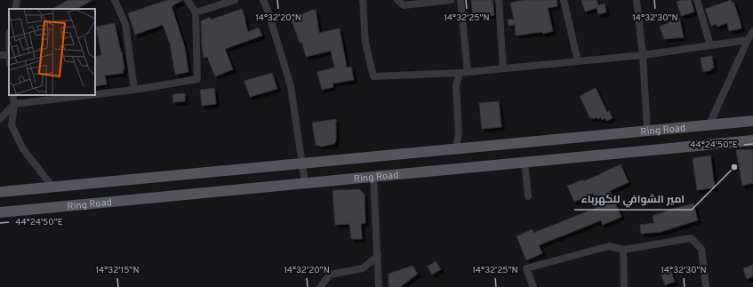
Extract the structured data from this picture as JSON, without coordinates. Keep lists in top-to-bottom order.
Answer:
{
  "streets": {
    "main road": ["Ring Road"]
  },
  "places": ["امير الشوافي للكهرباء"],
  "coordinates": [
    "14°32'20\"N",
    "14°32'25\"N",
    "14°32'30\"N",
    "44°24'50\"E",
    "14°32'15\"N"
  ]
}
